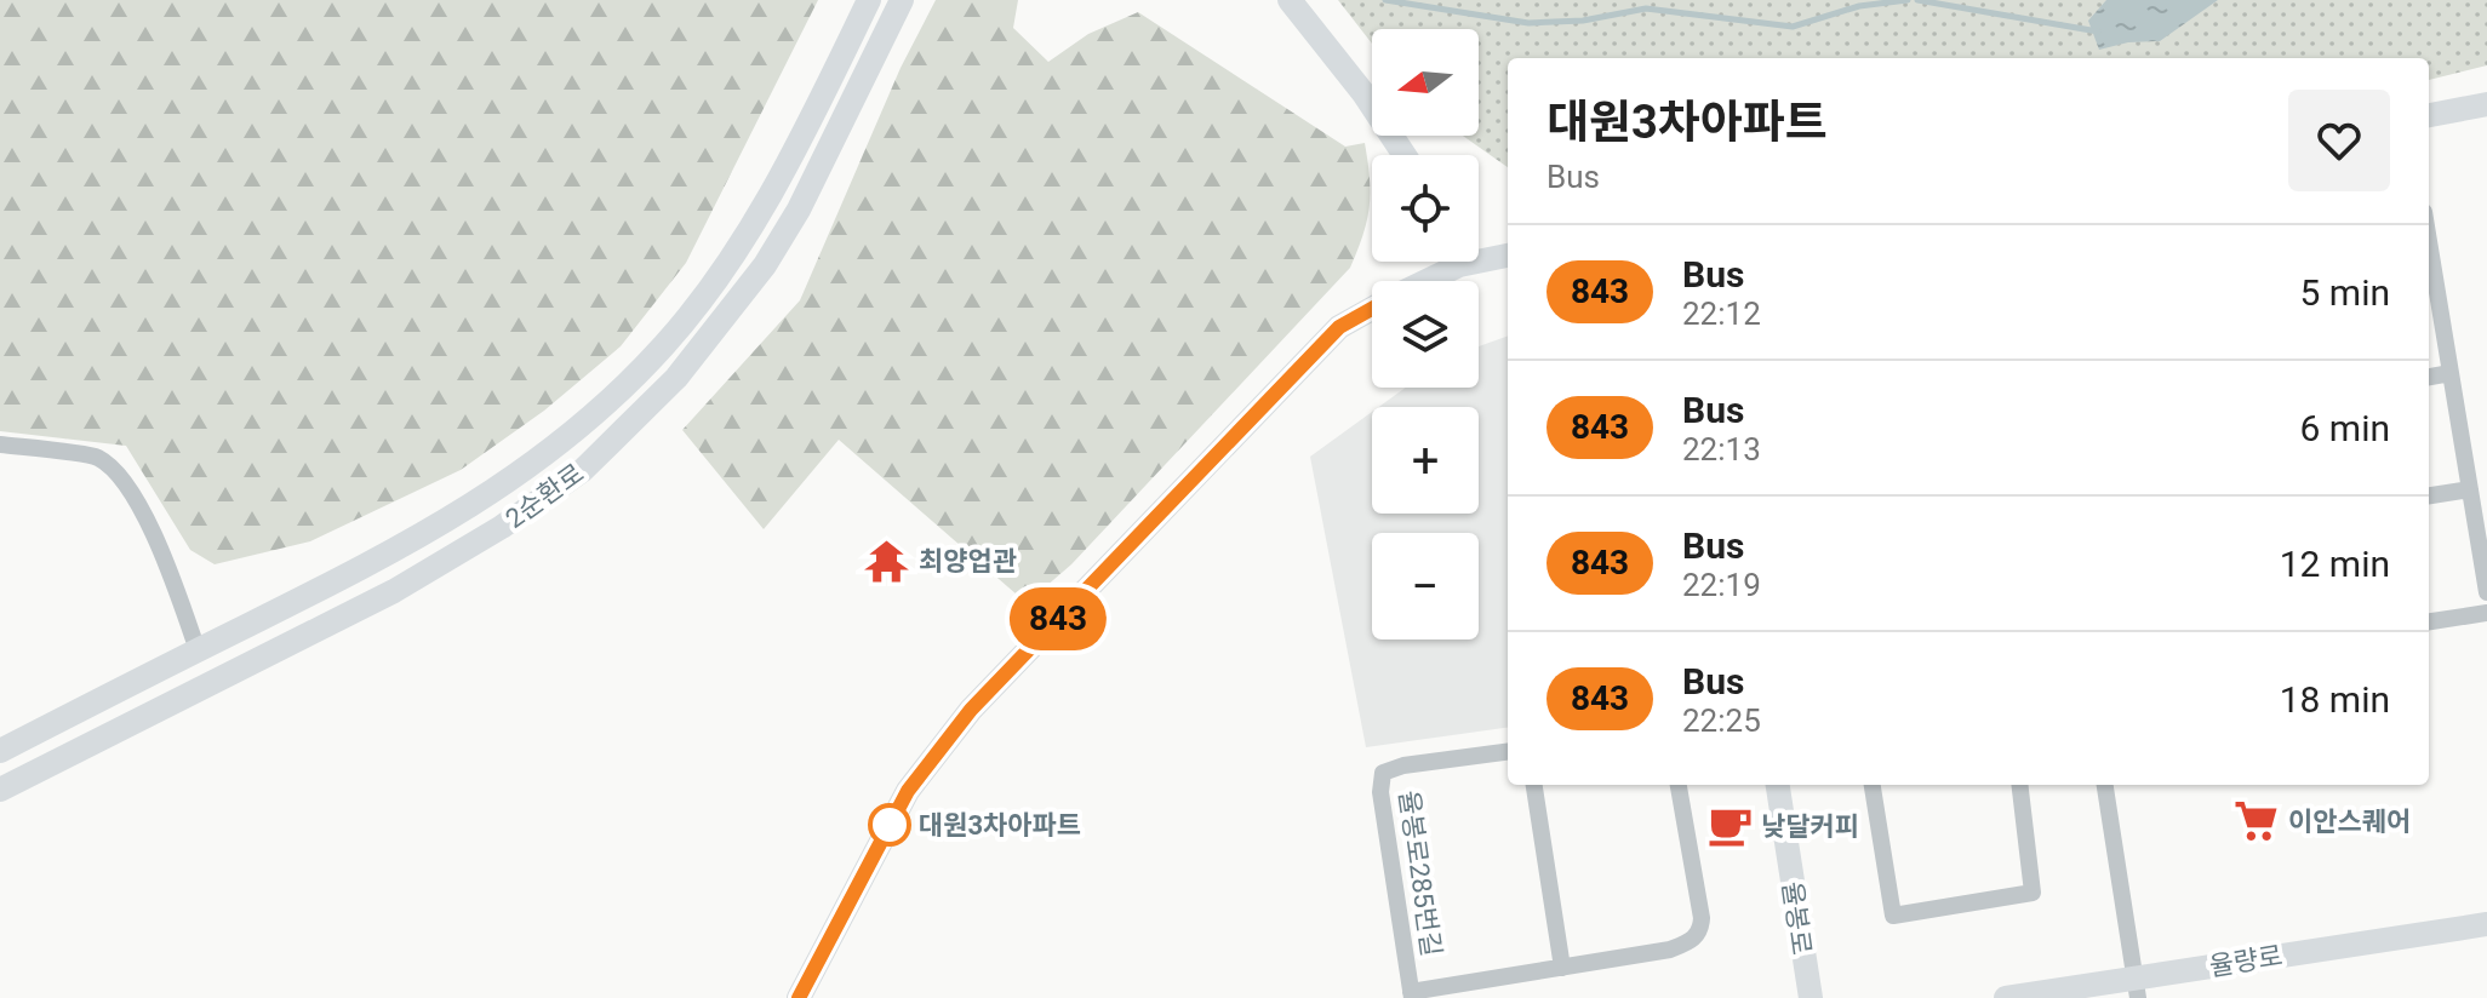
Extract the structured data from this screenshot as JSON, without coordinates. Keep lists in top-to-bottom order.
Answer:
{
  "streets": {
    "street": [
      "2순환로",
      "율봉로285번길",
      "율봉로",
      "율량로"
    ]
  },
  "places": {
    "temple": ["최양업관"],
    "supermarket": ["이안스퀘어"],
    "other": ["대원3차아파트"],
    "cafe": ["낮달커피"]
  },
  "lines": ["bus line 843"],
  "north": "left",
  "page": {
    "on_map": "843",
    "map_buttons": ["+", "−"],
    "heading": ["대원3차아파트", "Bus"],
    "list": [
      {
        "mark": "843",
        "name": "Bus",
        "note": "22:12",
        "value": "5 min"
      },
      {
        "mark": "843",
        "name": "Bus",
        "note": "22:13",
        "value": "6 min"
      },
      {
        "mark": "843",
        "name": "Bus",
        "note": "22:19",
        "value": "12 min"
      },
      {
        "mark": "843",
        "name": "Bus",
        "note": "22:25",
        "value": "18 min"
      }
    ]
  }
}
